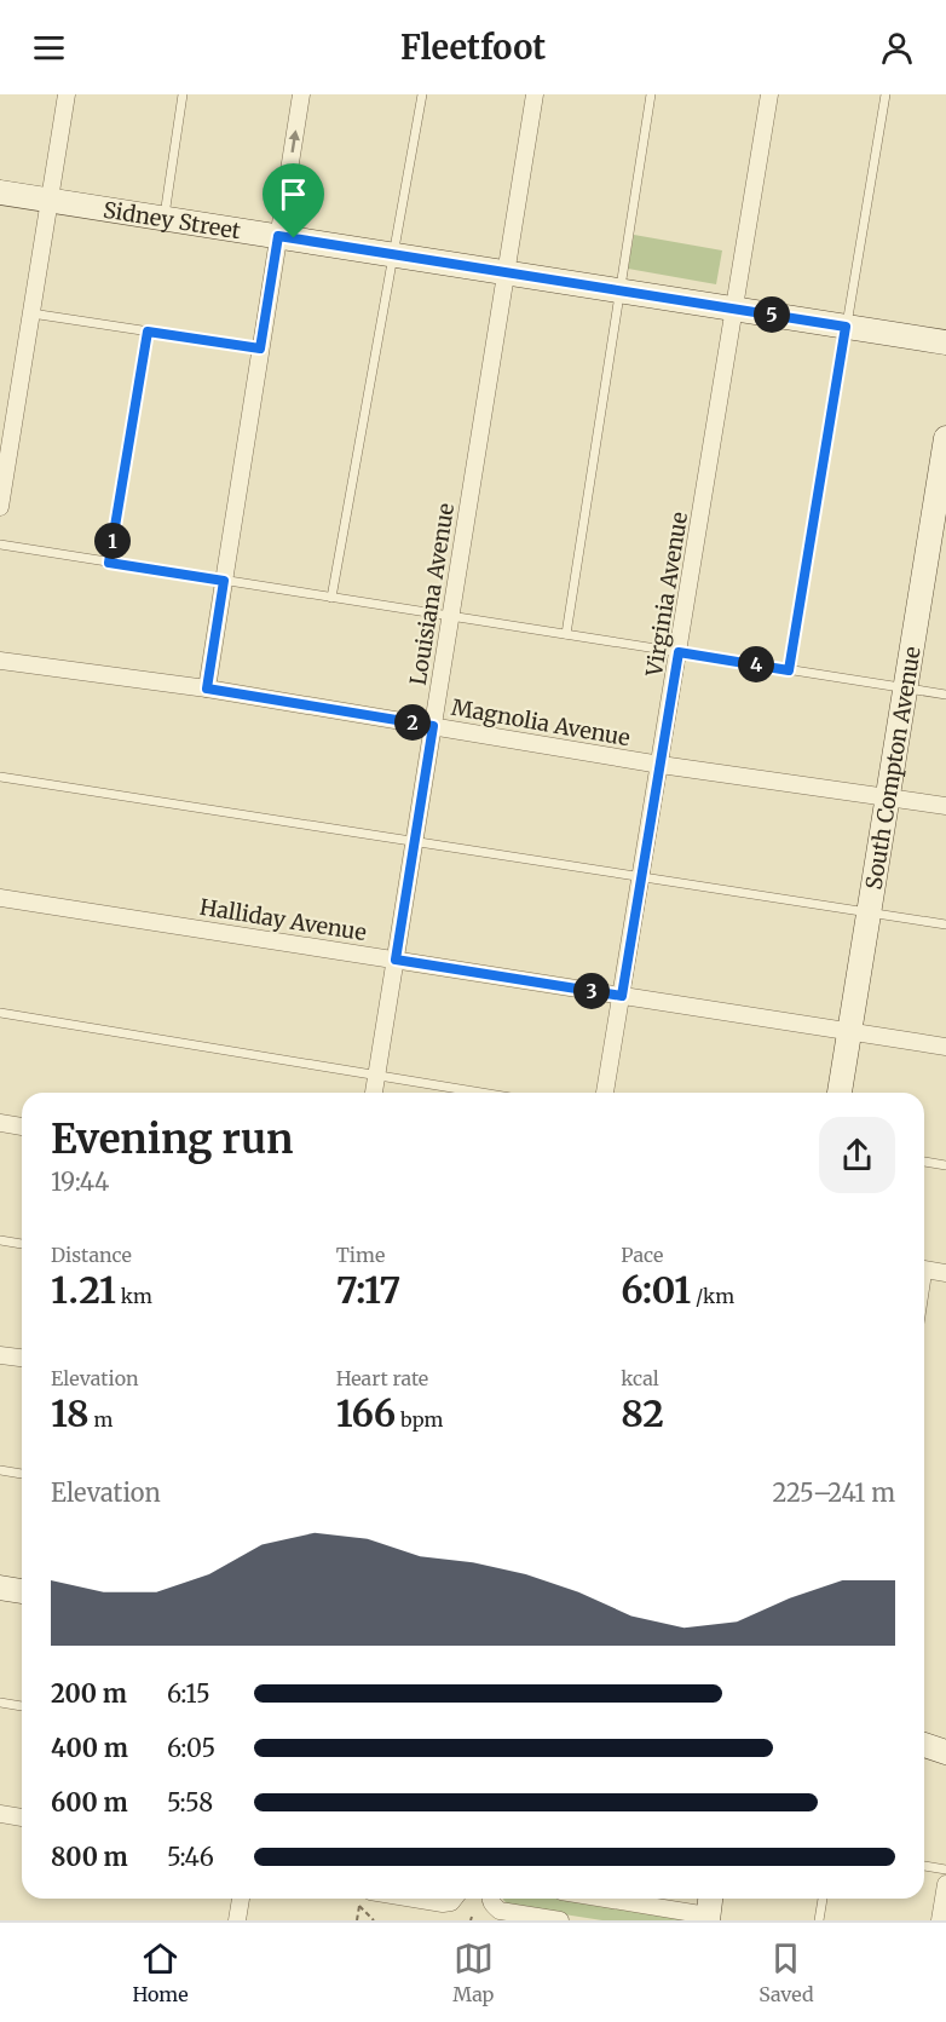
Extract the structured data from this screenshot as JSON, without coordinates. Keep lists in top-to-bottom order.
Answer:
{
  "streets": {
    "street": [
      "Sidney Street",
      "Louisiana Avenue",
      "Virginia Avenue",
      "Magnolia Avenue",
      "South Compton Avenue",
      "Halliday Avenue"
    ]
  },
  "crossings": [
    ["Sidney Street", "Louisiana Avenue"],
    ["Sidney Street", "Virginia Avenue"],
    ["Louisiana Avenue", "Magnolia Avenue"],
    ["Louisiana Avenue", "Halliday Avenue"],
    ["Virginia Avenue", "Magnolia Avenue"],
    ["Virginia Avenue", "Halliday Avenue"],
    ["Magnolia Avenue", "South Compton Avenue"],
    ["South Compton Avenue", "Halliday Avenue"]
  ],
  "page": {
    "header": "Fleetfoot",
    "pins": [
      "5",
      "1",
      "4",
      "2",
      "3"
    ],
    "heading": ["Evening run", "19:44"],
    "stats": [
      ["Distance", "1.21 km"],
      ["Time", "7:17"],
      ["Pace", "6:01 /km"],
      ["Elevation", "18 m"],
      ["Heart rate", "166 bpm"],
      ["kcal", "82"]
    ],
    "chart": ["Elevation", "225–241 m"],
    "list": [
      {
        "name": "200 m",
        "note": "6:15"
      },
      {
        "name": "400 m",
        "note": "6:05"
      },
      {
        "name": "600 m",
        "note": "5:58"
      },
      {
        "name": "800 m",
        "note": "5:46"
      }
    ],
    "tabs": ["Home", "Map", "Saved"]
  }
}
